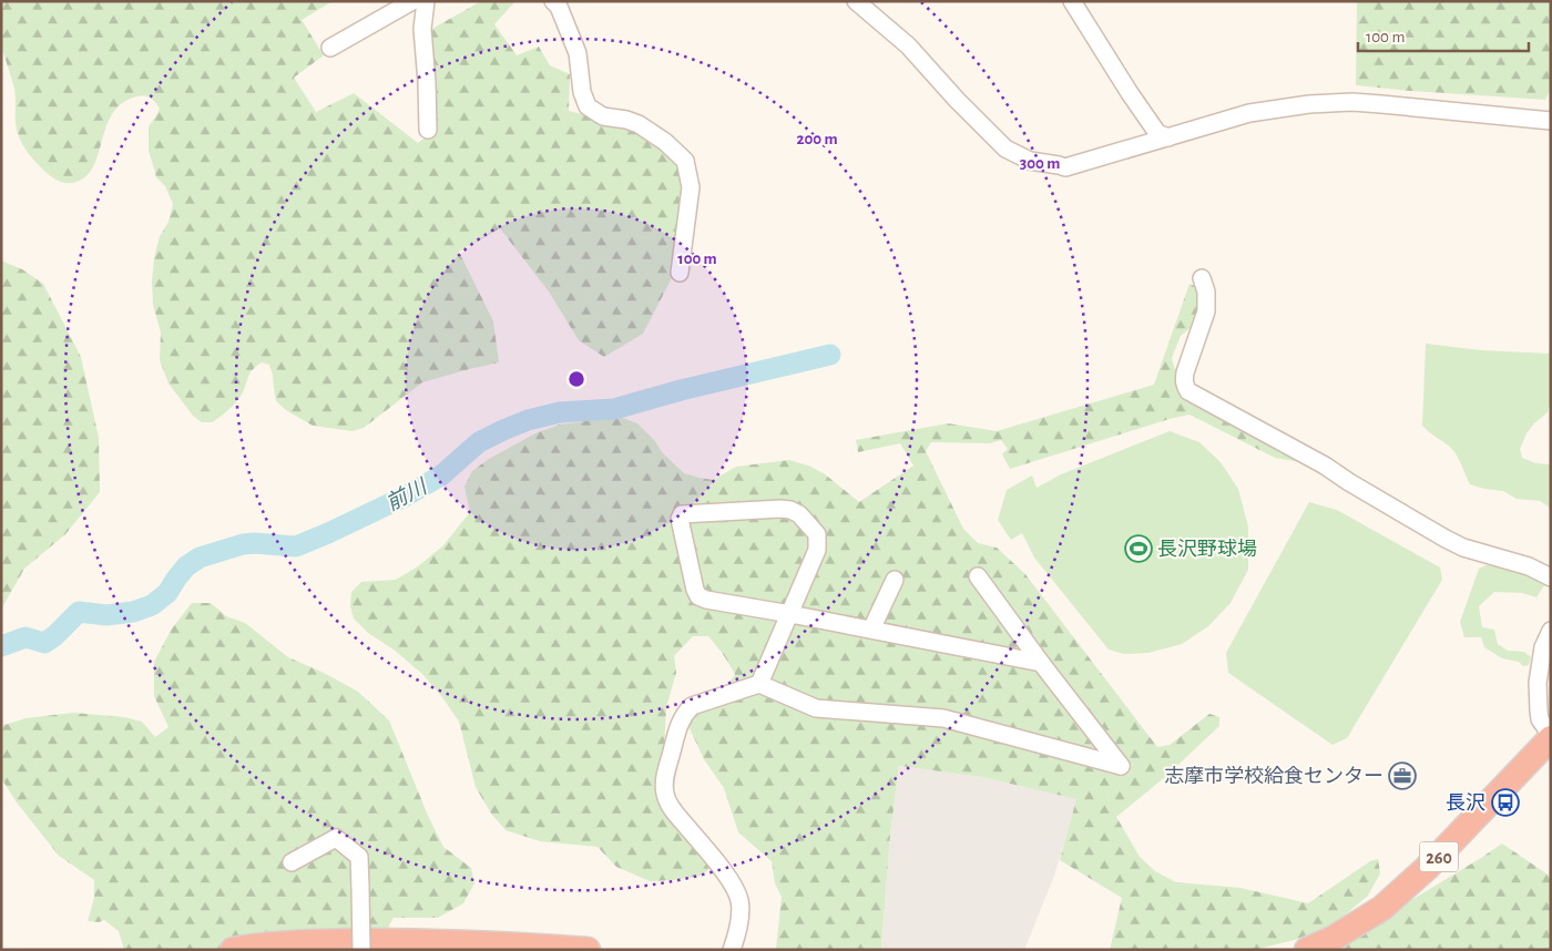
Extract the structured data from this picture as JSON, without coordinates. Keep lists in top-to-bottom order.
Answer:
{
  "streets": {
    "highway": ["260"]
  },
  "water": ["前川"],
  "places": {
    "sports": ["長沢野球場"],
    "office": ["志摩市学校給食センター"],
    "bus stop": ["長沢"]
  },
  "scale_bar": "100 m",
  "rings": ["200 m", "300 m", "100 m"]
}
